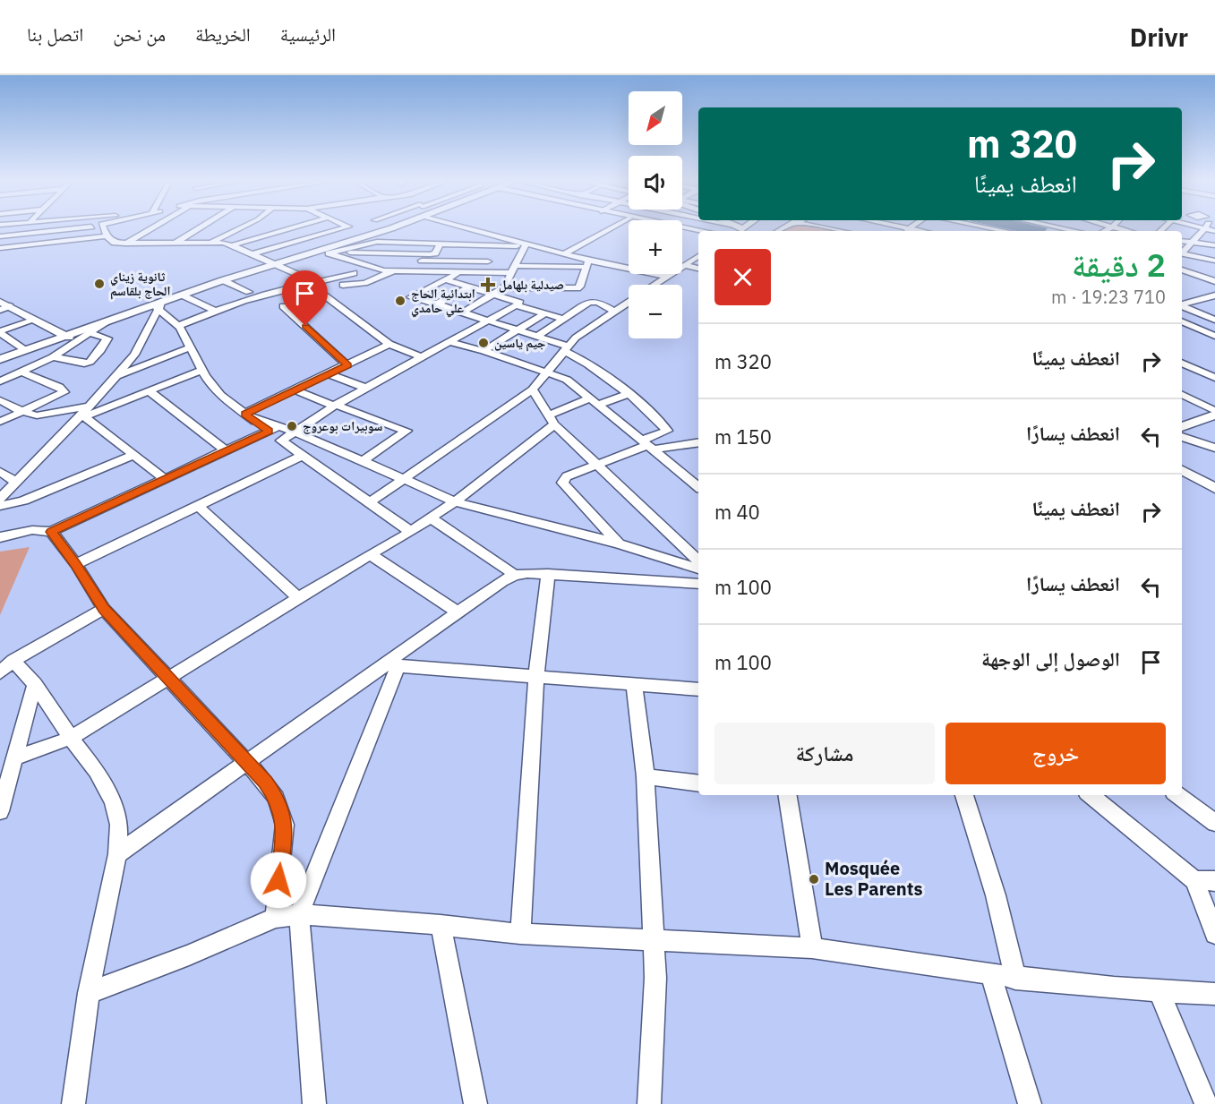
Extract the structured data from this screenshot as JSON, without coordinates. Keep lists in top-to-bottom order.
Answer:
{
  "places": {
    "other": [
      "ثانوية زيناي الحاج بلقاسم",
      "ابتدائية الحاج علي حامدي",
      "جيم ياسين",
      "سوبيرات بوعروج",
      "Mosquée Les Parents"
    ],
    "health": ["صيدلية بلهامل"]
  },
  "north": "bottom left",
  "page": {
    "header": "Drivr",
    "nav": [
      "الرئيسية",
      "الخريطة",
      "من نحن",
      "اتصل بنا"
    ],
    "map_buttons": ["+", "−"],
    "turn": ["320 m", "انعطف يمينًا"],
    "heading": ["2 دقيقة", "710 m · 19:23"],
    "list": [
      {
        "name": "انعطف يمينًا",
        "value": "320 m"
      },
      {
        "name": "انعطف يسارًا",
        "value": "150 m"
      },
      {
        "name": "انعطف يمينًا",
        "value": "40 m"
      },
      {
        "name": "انعطف يسارًا",
        "value": "100 m"
      },
      {
        "name": "الوصول إلى الوجهة",
        "value": "100 m"
      }
    ],
    "buttons": ["خروج", "مشاركة"]
  }
}
